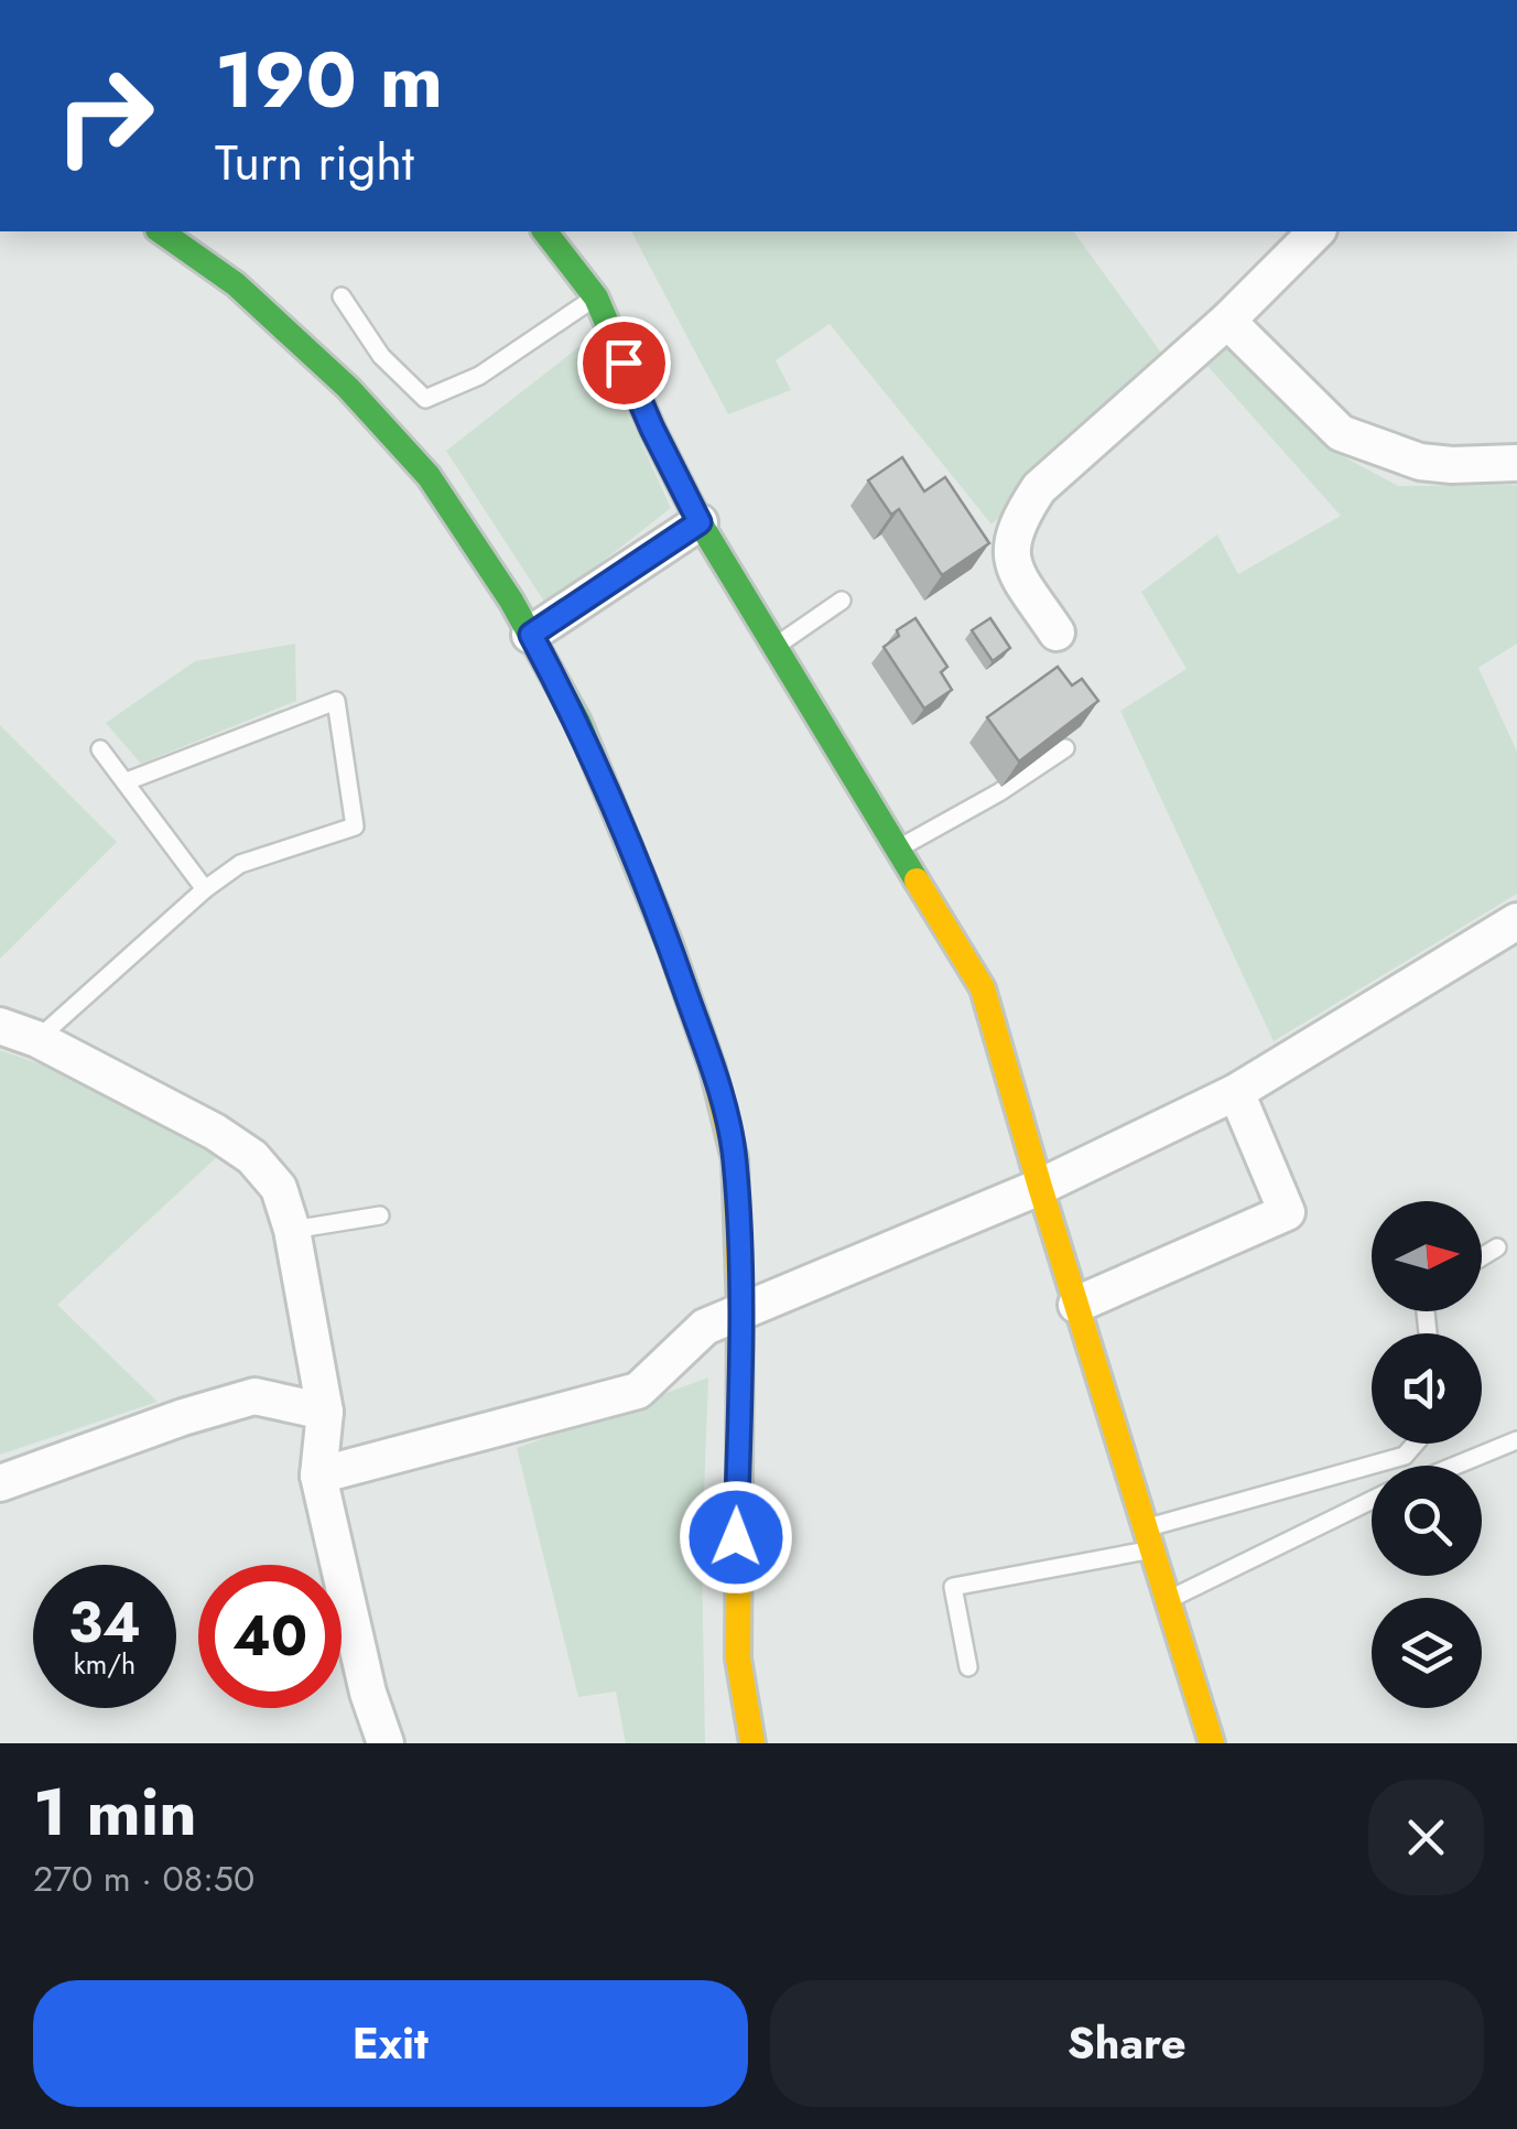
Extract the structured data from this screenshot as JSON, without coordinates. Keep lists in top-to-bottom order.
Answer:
{
  "north": "right",
  "page": {
    "turn": ["190 m", "Turn right"],
    "speed": "34 km/h",
    "limit": "40",
    "heading": ["1 min", "270 m · 08:50"],
    "buttons": ["Exit", "Share"]
  }
}
